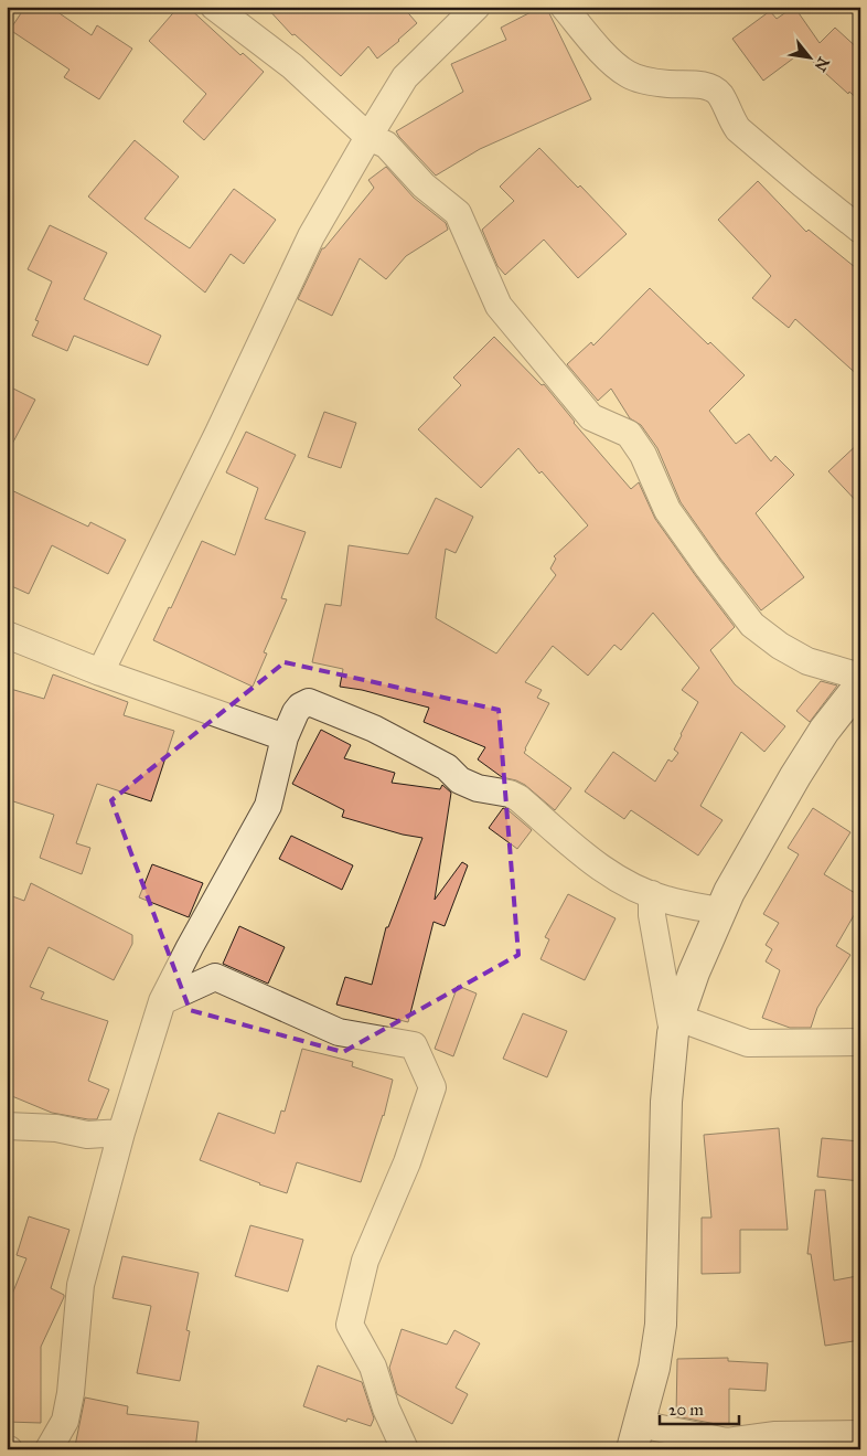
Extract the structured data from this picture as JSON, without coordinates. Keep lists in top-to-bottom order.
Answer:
{
  "scale_bar": "20 m",
  "north": "bottom right"
}
